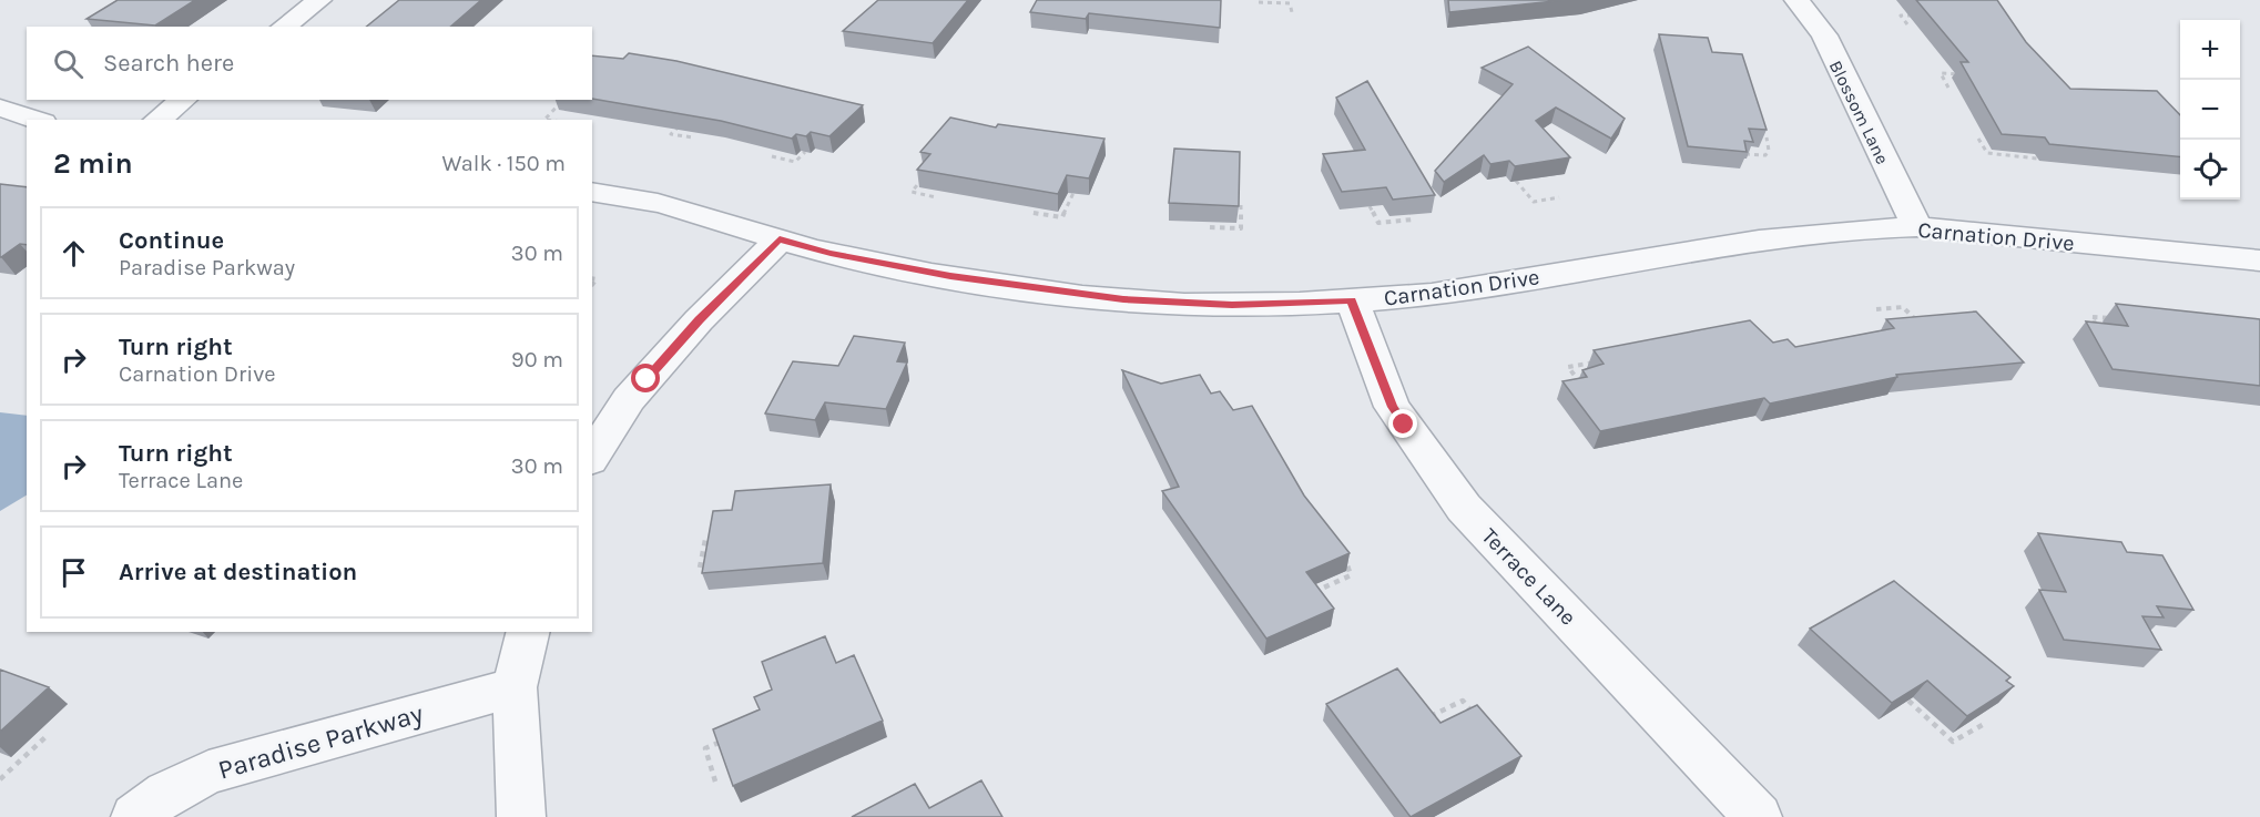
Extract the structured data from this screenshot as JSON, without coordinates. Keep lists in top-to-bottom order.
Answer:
{
  "streets": {
    "street": [
      "Blossom Lane",
      "Carnation Drive",
      "Terrace Lane",
      "Paradise Parkway"
    ]
  },
  "crossings": [
    ["Blossom Lane", "Carnation Drive"],
    ["Carnation Drive", "Terrace Lane"]
  ],
  "page": {
    "map_buttons": ["+", "−"],
    "search": "Search here",
    "heading": ["2 min", "Walk · 150 m"],
    "list": [
      ["Continue", "Paradise Parkway", "30 m"],
      ["Turn right", "Carnation Drive", "90 m"],
      ["Turn right", "Terrace Lane", "30 m"],
      "Arrive at destination"
    ]
  }
}
